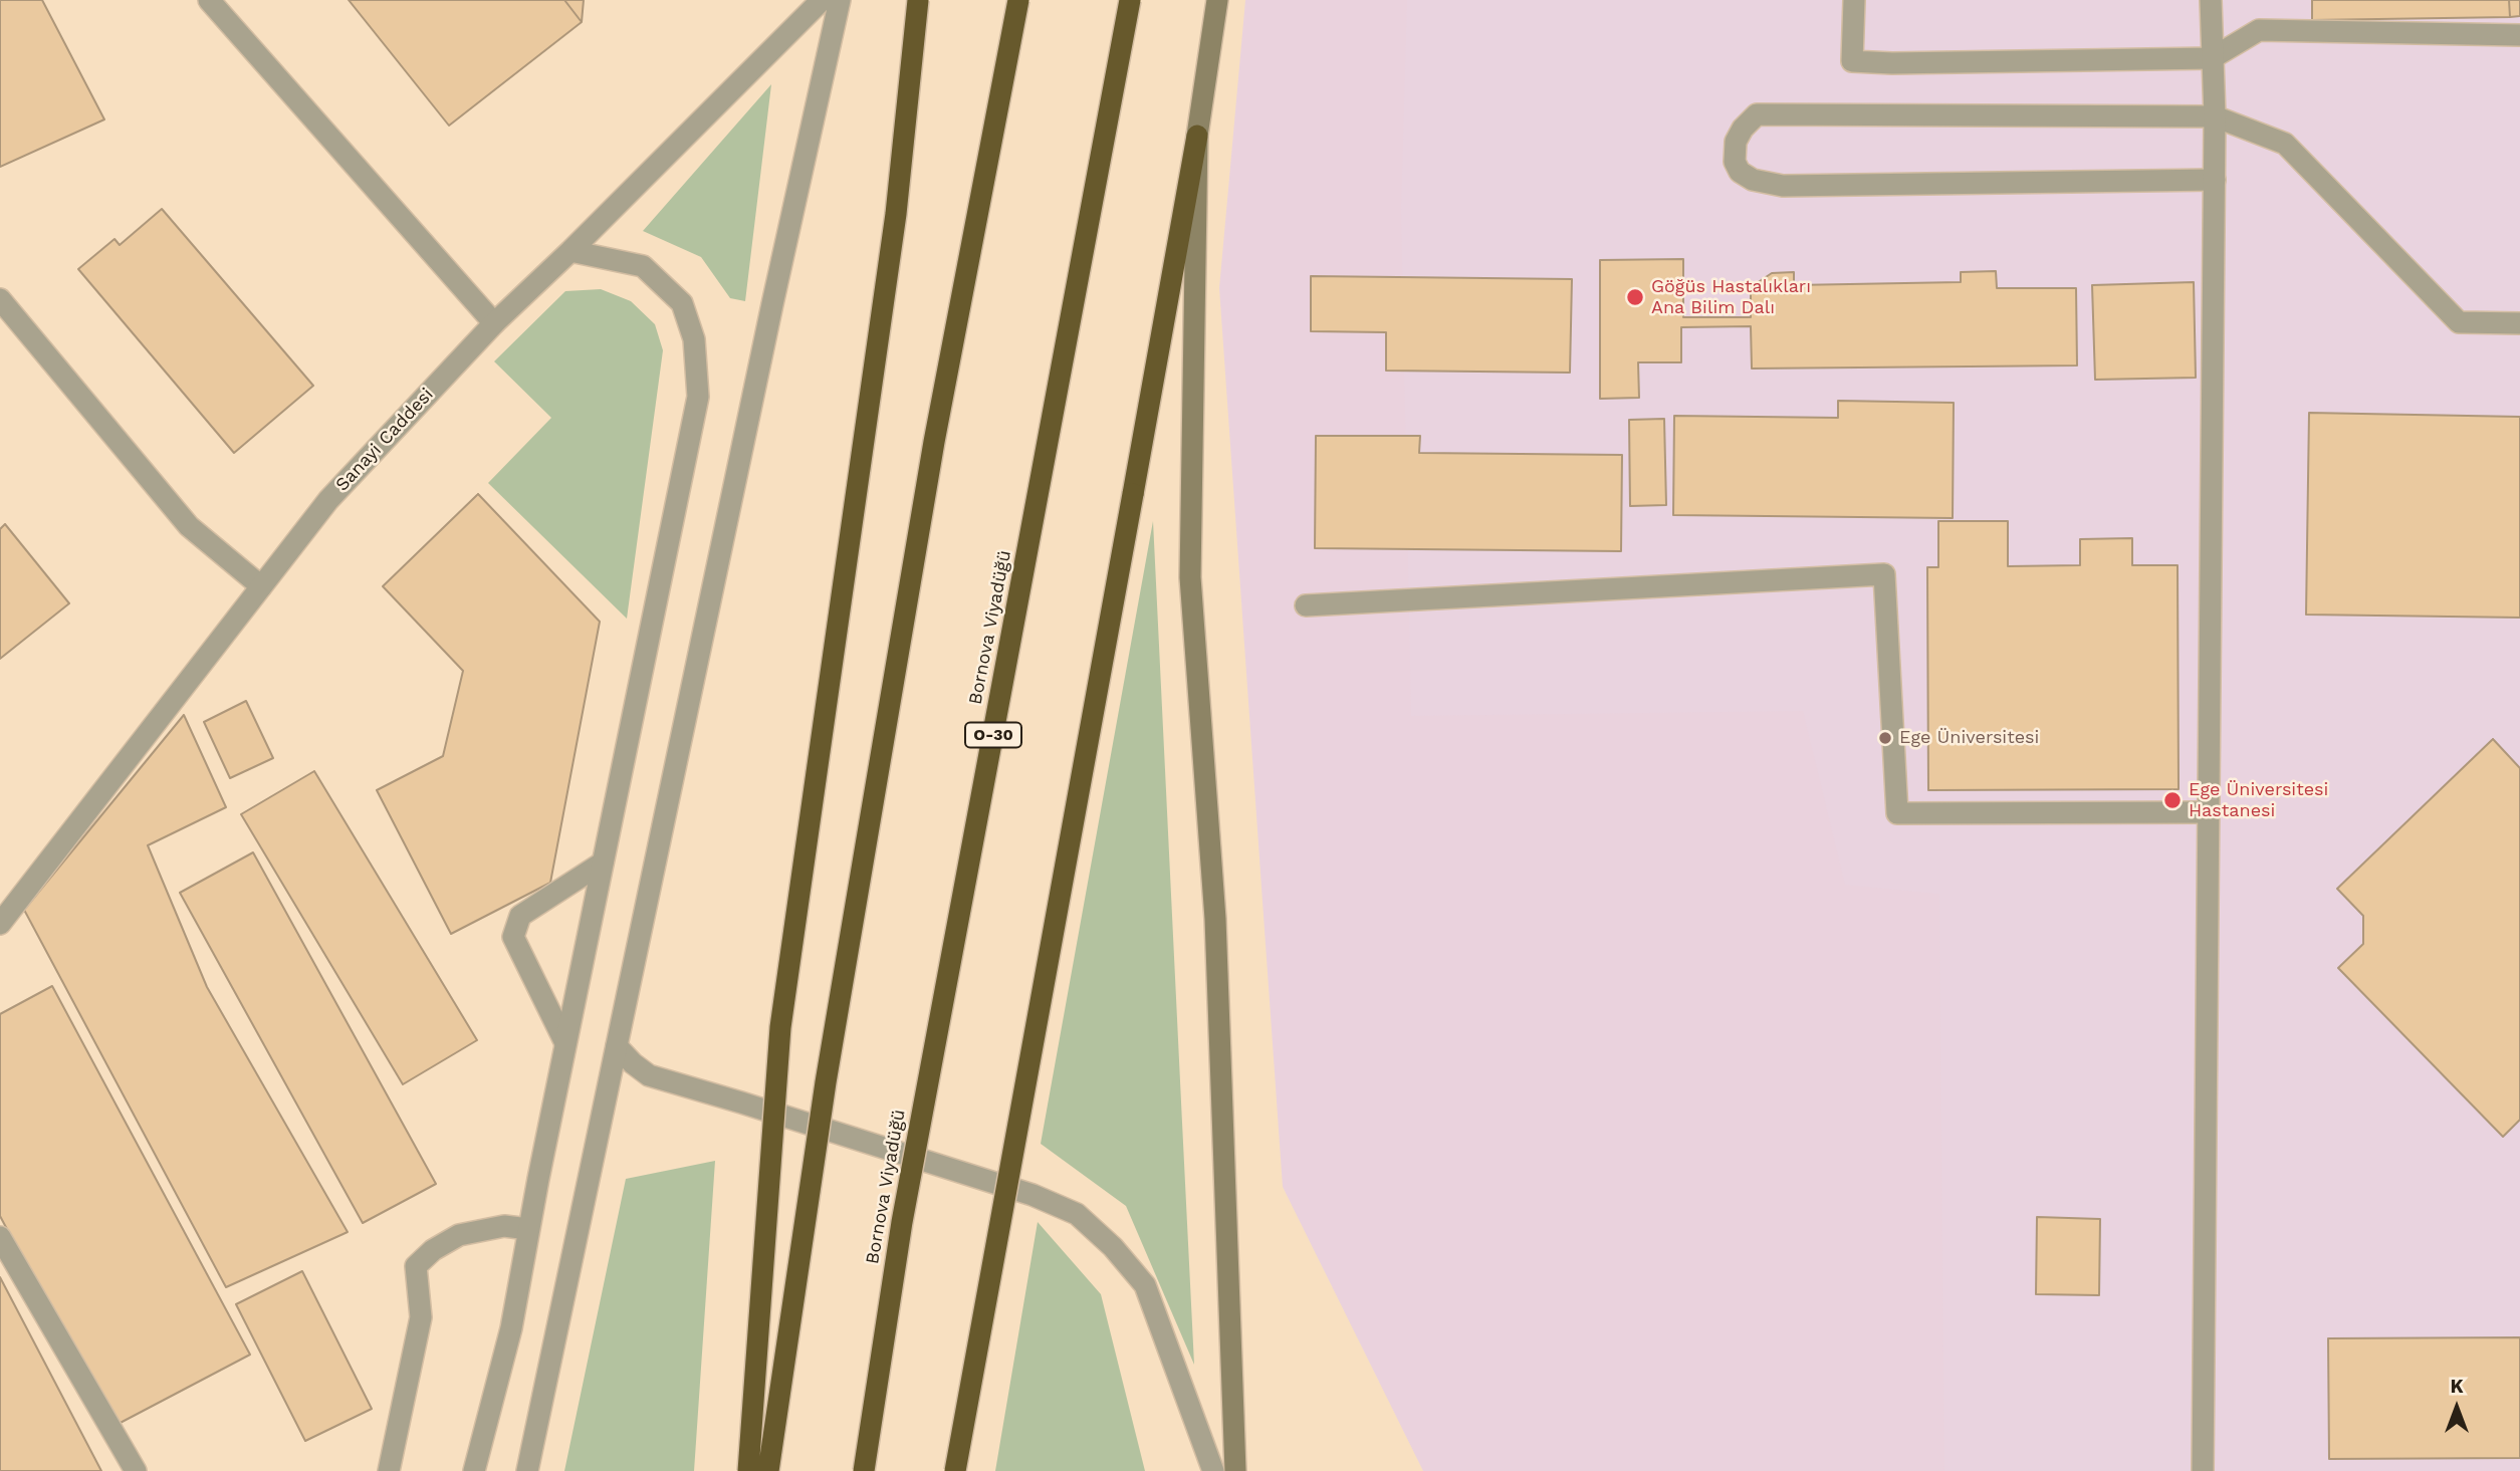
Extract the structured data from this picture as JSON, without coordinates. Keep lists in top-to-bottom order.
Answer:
{
  "streets": {
    "highway": ["Bornova Viyadüğü", "O-30"],
    "street": ["Sanayi Caddesi"]
  },
  "places": ["Göğüs Hastalıkları Ana Bilim Dalı", "Ege Üniversitesi", "Ege Üniversitesi Hastanesi"],
  "north": "top"
}
